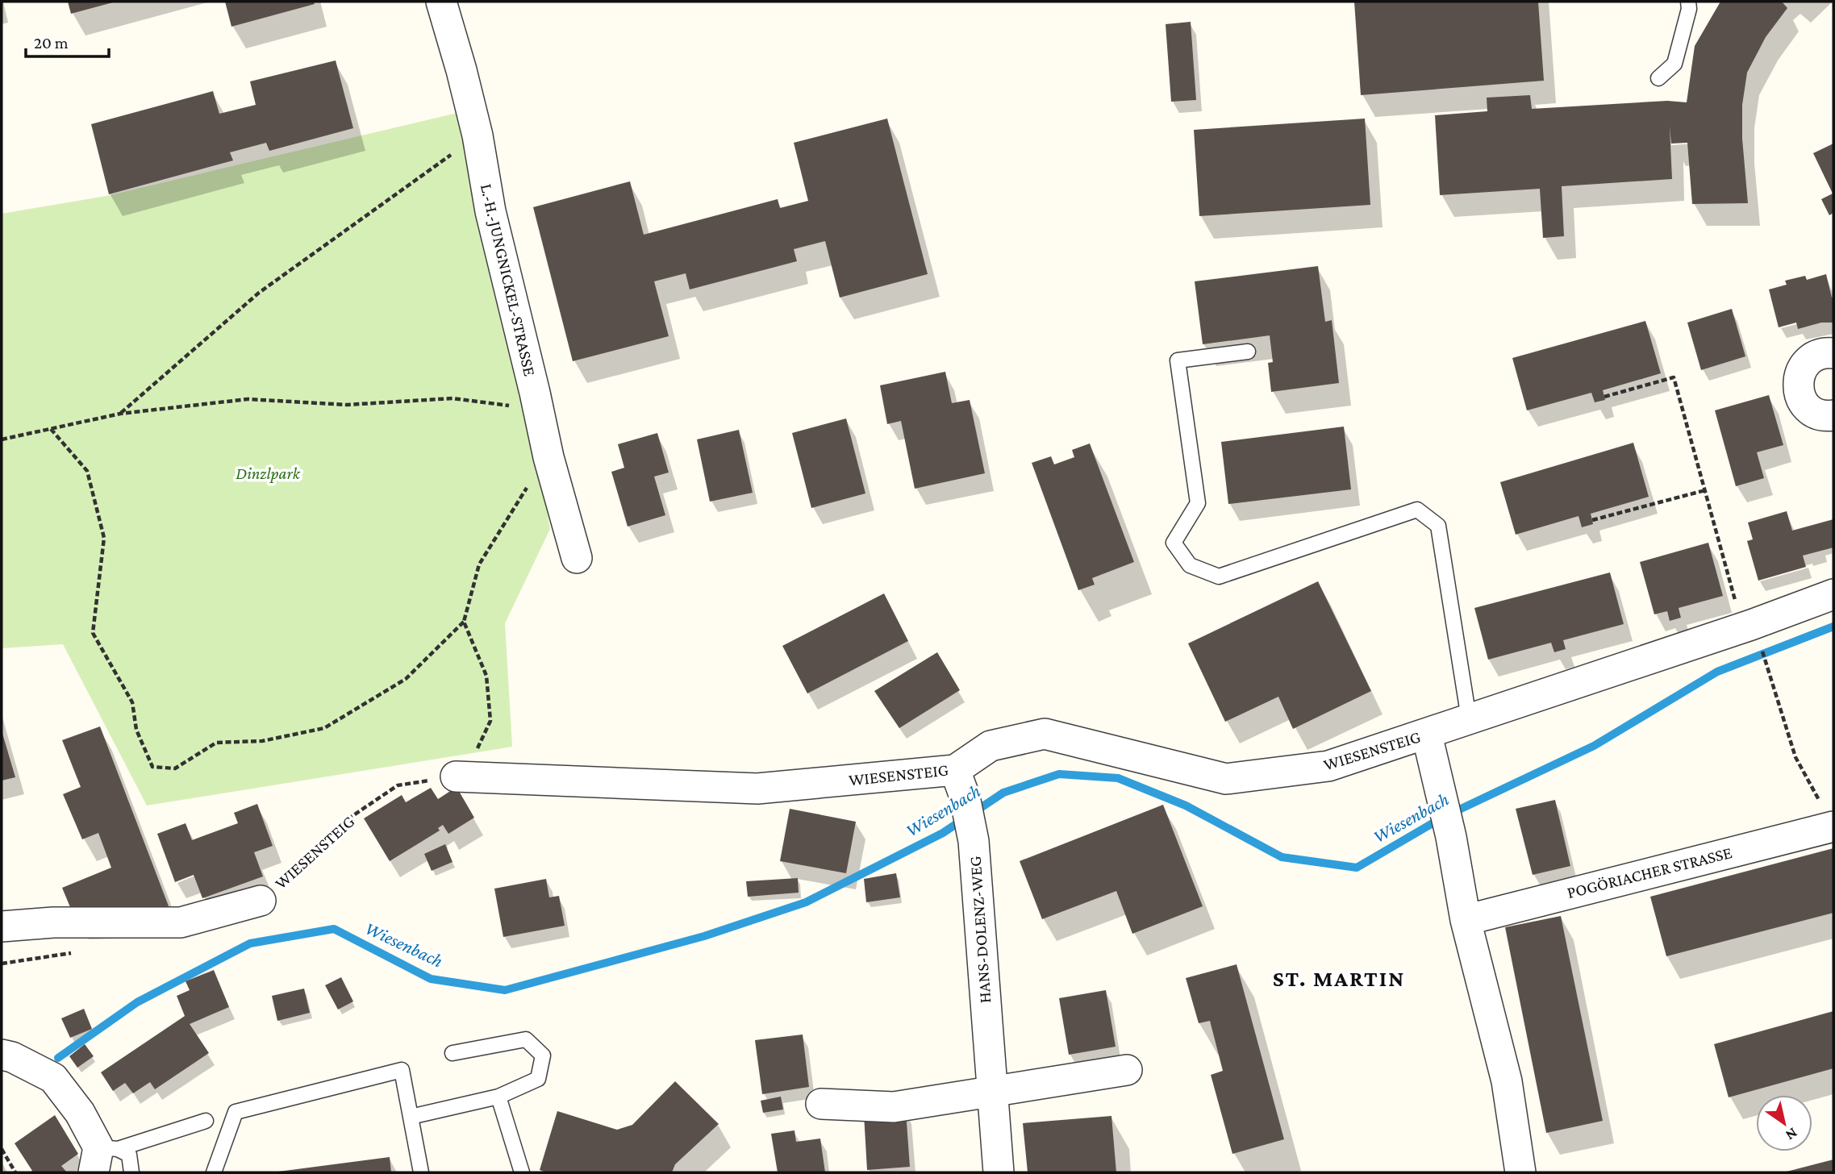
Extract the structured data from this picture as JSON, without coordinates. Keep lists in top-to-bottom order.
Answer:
{
  "streets": {
    "street": [
      "L.-H.-JUNGNICKEL-STRASSE",
      "WIESENSTEIG",
      "POGÖRIACHER STRASSE",
      "HANS-DOLENZ-WEG"
    ]
  },
  "crossings": [
    ["WIESENSTEIG", "HANS-DOLENZ-WEG"]
  ],
  "districts": ["ST. MARTIN"],
  "water": ["Wiesenbach"],
  "parks": ["Dinzlpark"],
  "scale_bar": "20 m",
  "north": "bottom right"
}
